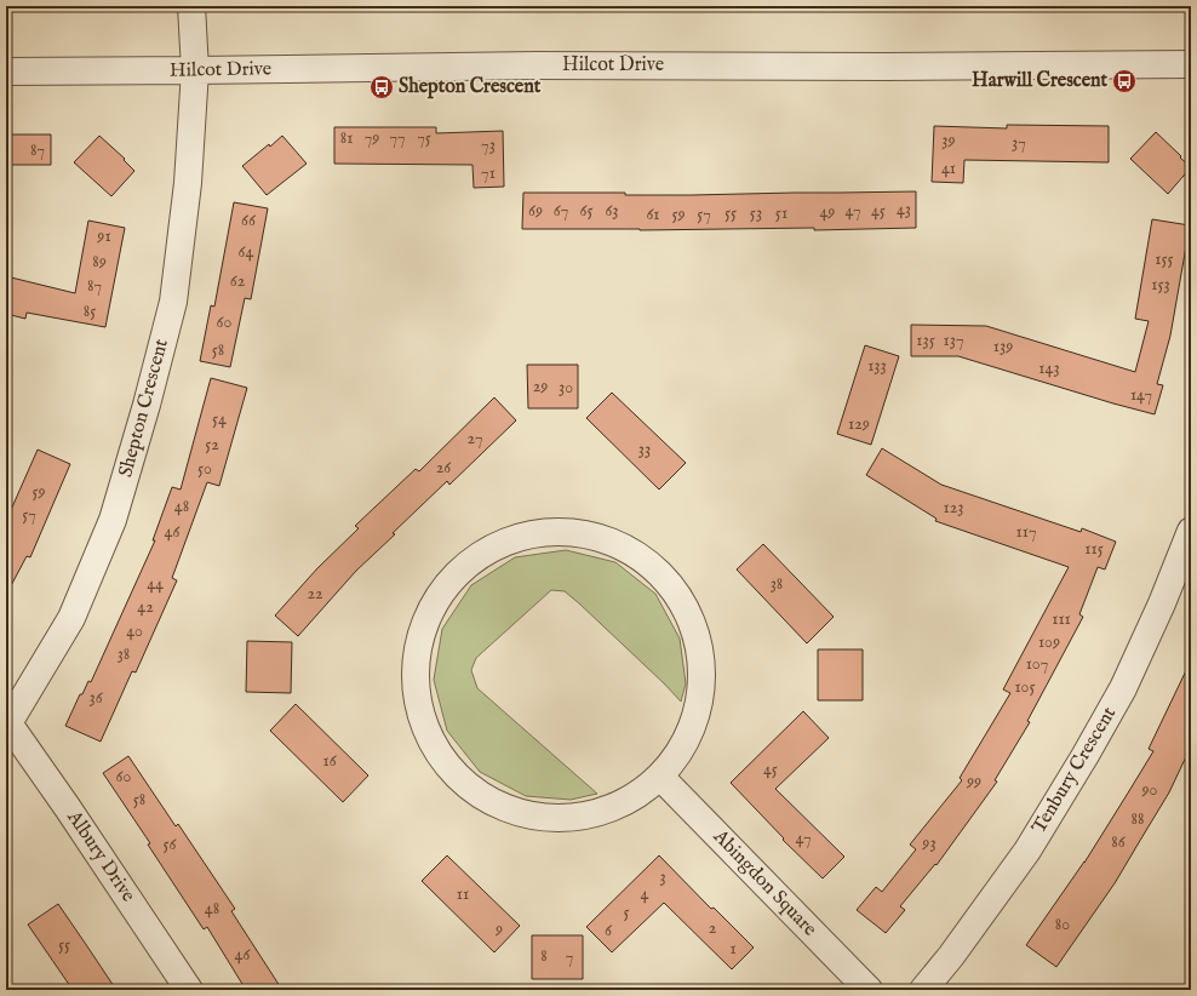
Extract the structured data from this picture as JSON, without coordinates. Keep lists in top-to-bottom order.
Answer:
{
  "streets": {
    "street": [
      "Hilcot Drive",
      "Shepton Crescent",
      "Tenbury Crescent",
      "Albury Drive",
      "Abingdon Square"
    ]
  },
  "crossings": [
    ["Hilcot Drive", "Shepton Crescent"],
    ["Shepton Crescent", "Albury Drive"]
  ],
  "places": {
    "bus stop": ["Harwill Crescent", "Shepton Crescent"]
  },
  "house_numbers": [
    "81",
    "79",
    "77",
    "75",
    "39",
    "37",
    "73",
    "87",
    "41",
    "71",
    "43",
    "69",
    "67",
    "65",
    "63",
    "47",
    "45",
    "49",
    "55",
    "53",
    "51",
    "61",
    "59",
    "57",
    "66",
    "91",
    "64",
    "155",
    "89",
    "62",
    "153",
    "87",
    "85",
    "60",
    "135",
    "137",
    "139",
    "58",
    "133",
    "143",
    "29",
    "30",
    "147",
    "54",
    "129",
    "27",
    "52",
    "33",
    "26",
    "50",
    "59",
    "48",
    "123",
    "57",
    "46",
    "117",
    "115",
    "44",
    "38",
    "22",
    "42",
    "111",
    "40",
    "109",
    "38",
    "107",
    "105",
    "36",
    "16",
    "45",
    "60",
    "99",
    "90",
    "58",
    "88",
    "47",
    "86",
    "93",
    "56",
    "3",
    "11",
    "4",
    "48",
    "5",
    "80",
    "2",
    "9",
    "6",
    "55",
    "1",
    "46",
    "8",
    "7"
  ]
}
